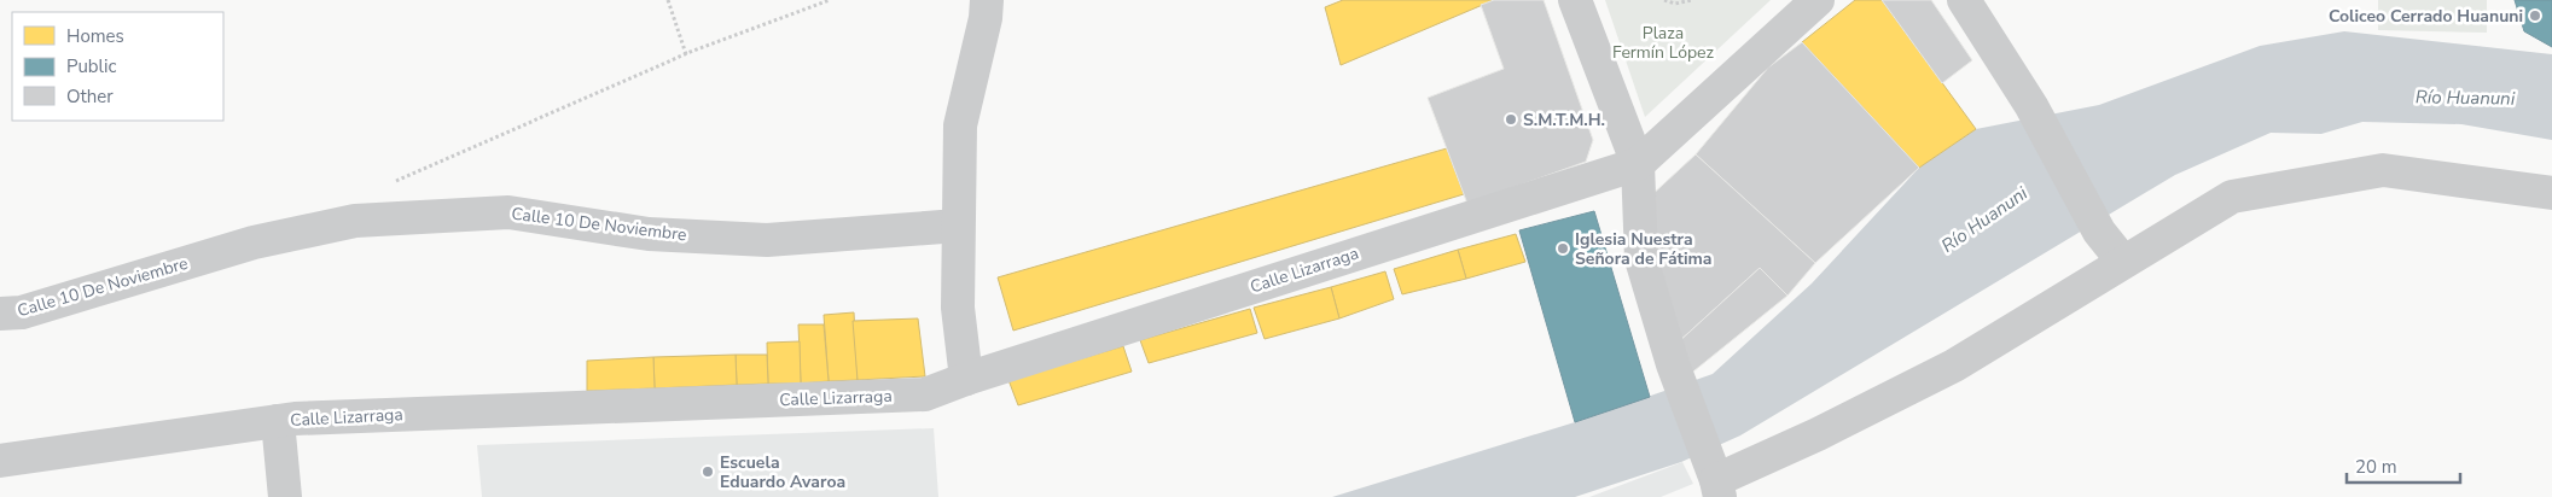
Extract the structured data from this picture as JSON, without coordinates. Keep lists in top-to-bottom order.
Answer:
{
  "streets": {
    "street": ["Calle 10 De Noviembre", "Calle Lizarraga"]
  },
  "water": ["Río Huanuni"],
  "parks": ["Plaza Fermín López"],
  "places": [
    "Coliceo Cerrado Huanuni",
    "S.M.T.M.H.",
    "Iglesia Nuestra Señora de Fátima",
    "Escuela Eduardo Avaroa"
  ],
  "legend": ["Homes", "Public", "Other"],
  "scale_bar": "20 m"
}
